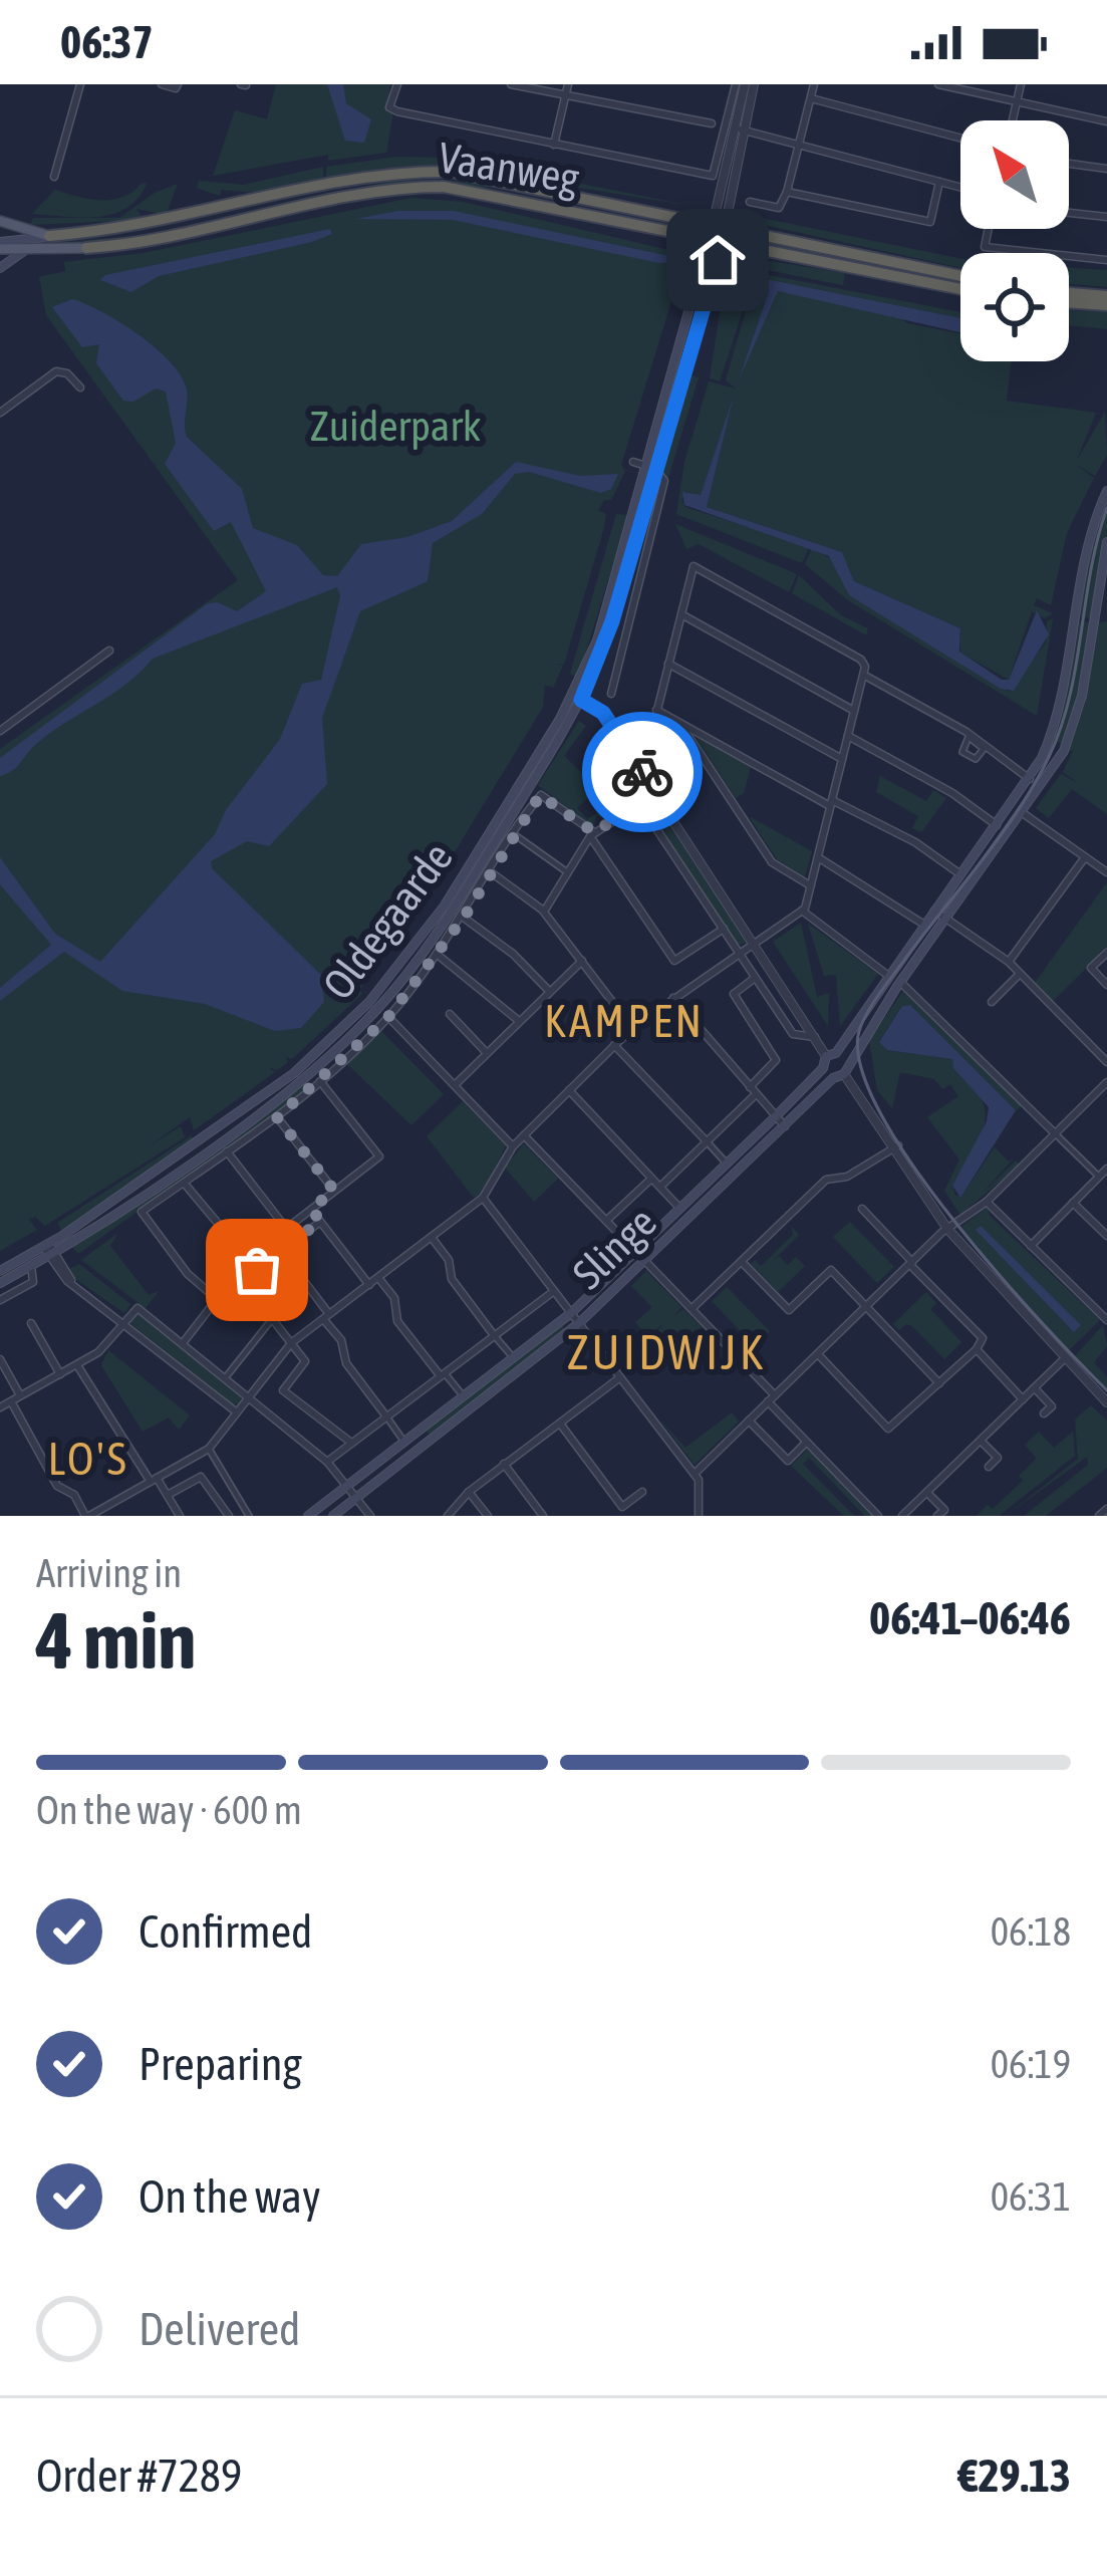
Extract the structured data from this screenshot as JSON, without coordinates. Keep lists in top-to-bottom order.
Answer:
{
  "streets": {
    "highway": ["Vaanweg"],
    "main road": ["Oldegaarde", "Slinge"]
  },
  "crossings": [
    ["Vaanweg", "Oldegaarde"]
  ],
  "districts": ["KAMPEN", "ZUIDWIJK", "LO'S"],
  "parks": ["Zuiderpark"],
  "north": "top left",
  "page": {
    "status": "06:37",
    "heading": ["4 min", "Arriving in", "06:41–06:46"],
    "panel": ["Order #7289", "€29.13"],
    "bar": "On the way · 600 m",
    "list": [
      ["Confirmed", "06:18"],
      ["Preparing", "06:19"],
      ["On the way", "06:31"],
      "Delivered"
    ]
  }
}
